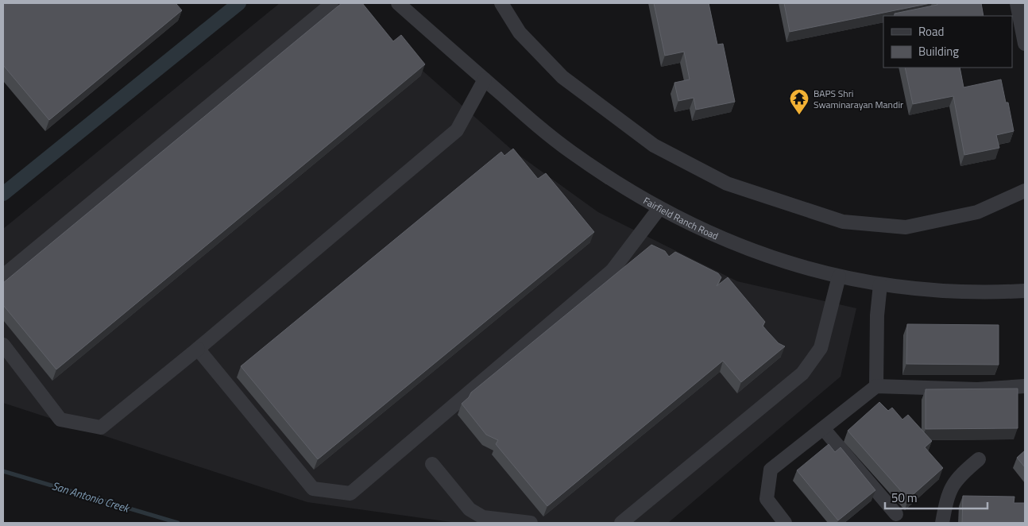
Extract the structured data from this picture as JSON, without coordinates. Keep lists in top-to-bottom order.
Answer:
{
  "streets": {
    "street": ["Fairfield Ranch Road"]
  },
  "water": ["San Antonio Creek"],
  "places": {
    "temple": ["BAPS Shri Swaminarayan Mandir"]
  },
  "legend": ["Road", "Building"],
  "scale_bar": "50 m"
}
